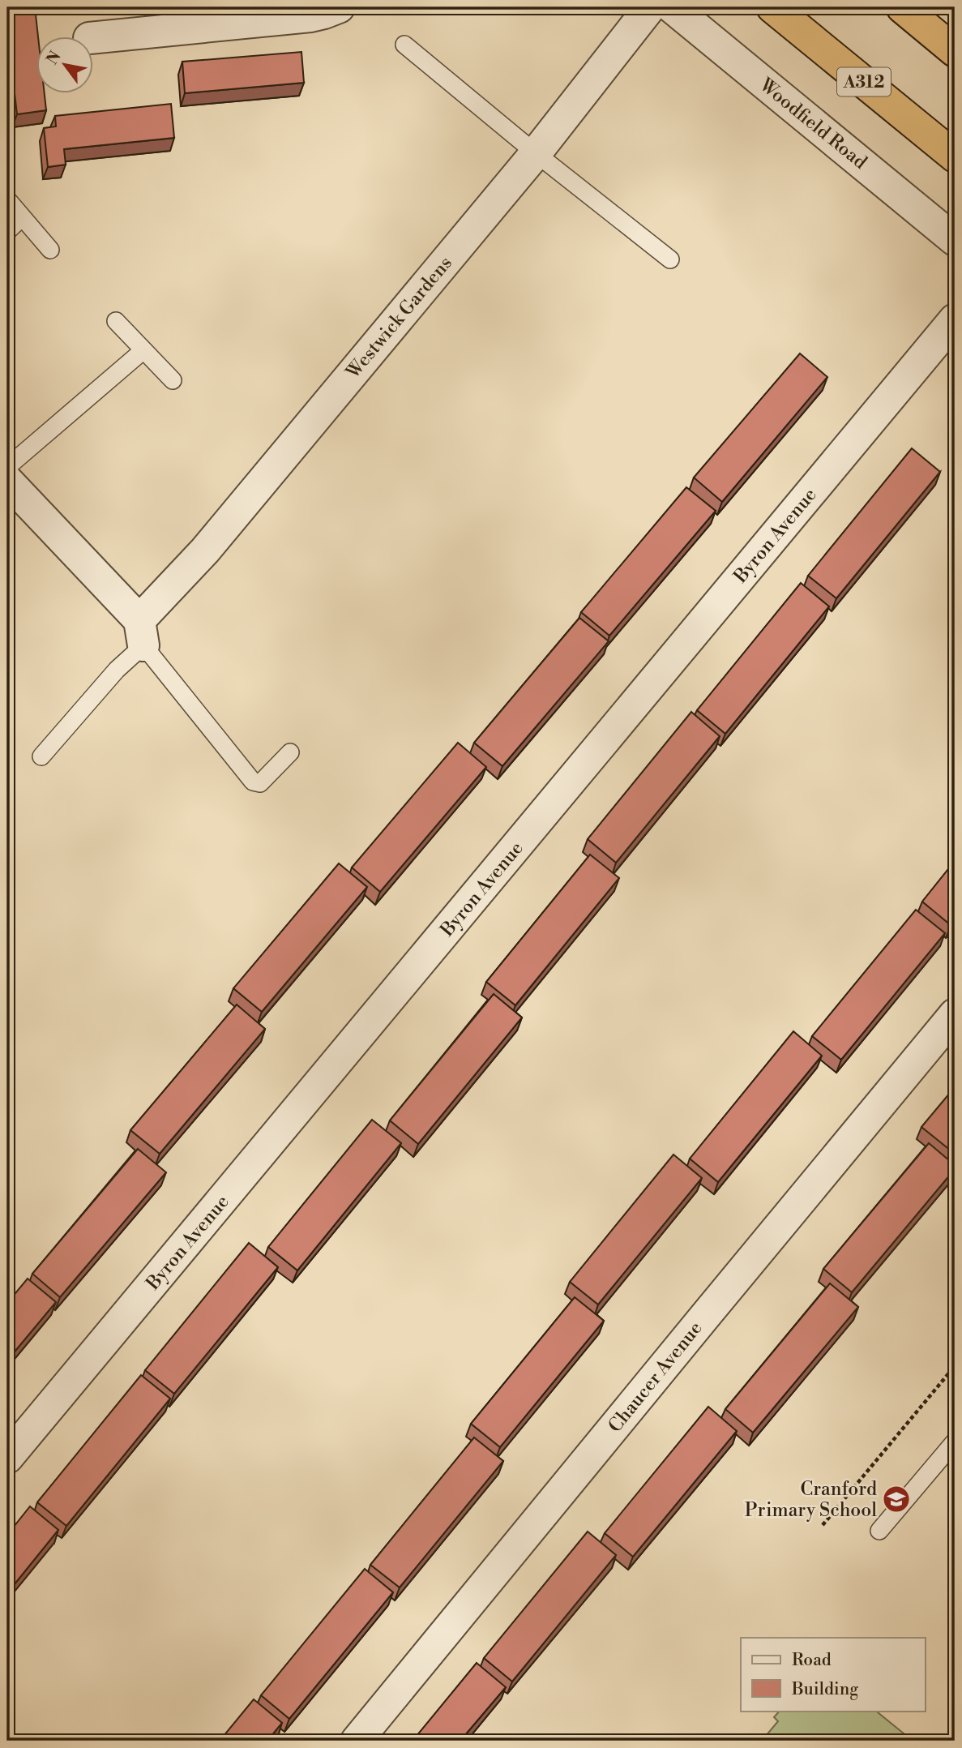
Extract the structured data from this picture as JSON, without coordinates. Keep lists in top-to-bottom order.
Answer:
{
  "streets": {
    "highway": ["A312"],
    "street": [
      "Woodfield Road",
      "Westwick Gardens",
      "Byron Avenue",
      "Chaucer Avenue"
    ]
  },
  "places": {
    "school or university": ["Cranford Primary School"]
  },
  "legend": ["Road", "Building"],
  "north": "top left"
}
